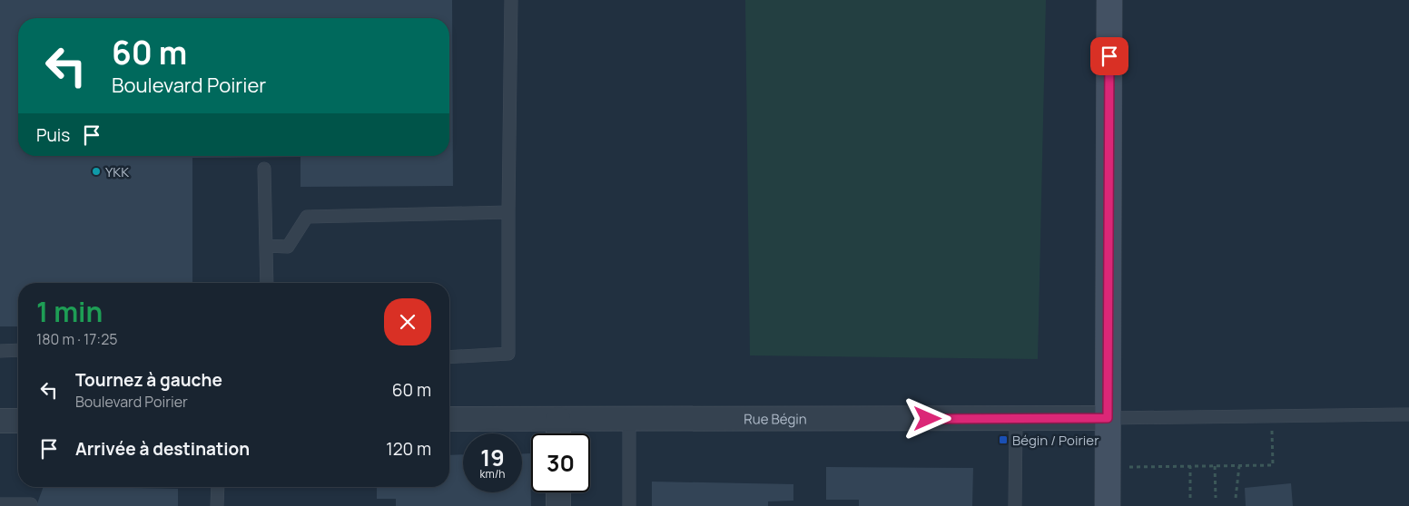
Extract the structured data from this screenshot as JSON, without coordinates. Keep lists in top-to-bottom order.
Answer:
{
  "streets": {
    "street": ["Rue Bégin"]
  },
  "places": {
    "other": ["YKK"],
    "transit": ["Bégin / Poirier"]
  },
  "page": {
    "turn": ["60 m", "Boulevard Poirier"],
    "then": "Puis",
    "heading": ["1 min", "180 m · 17:25"],
    "list": [
      {
        "name": "Tournez à gauche",
        "note": "Boulevard Poirier",
        "value": "60 m"
      },
      {
        "name": "Arrivée à destination",
        "value": "120 m"
      }
    ],
    "speed": "19 km/h",
    "limit": "30"
  }
}
